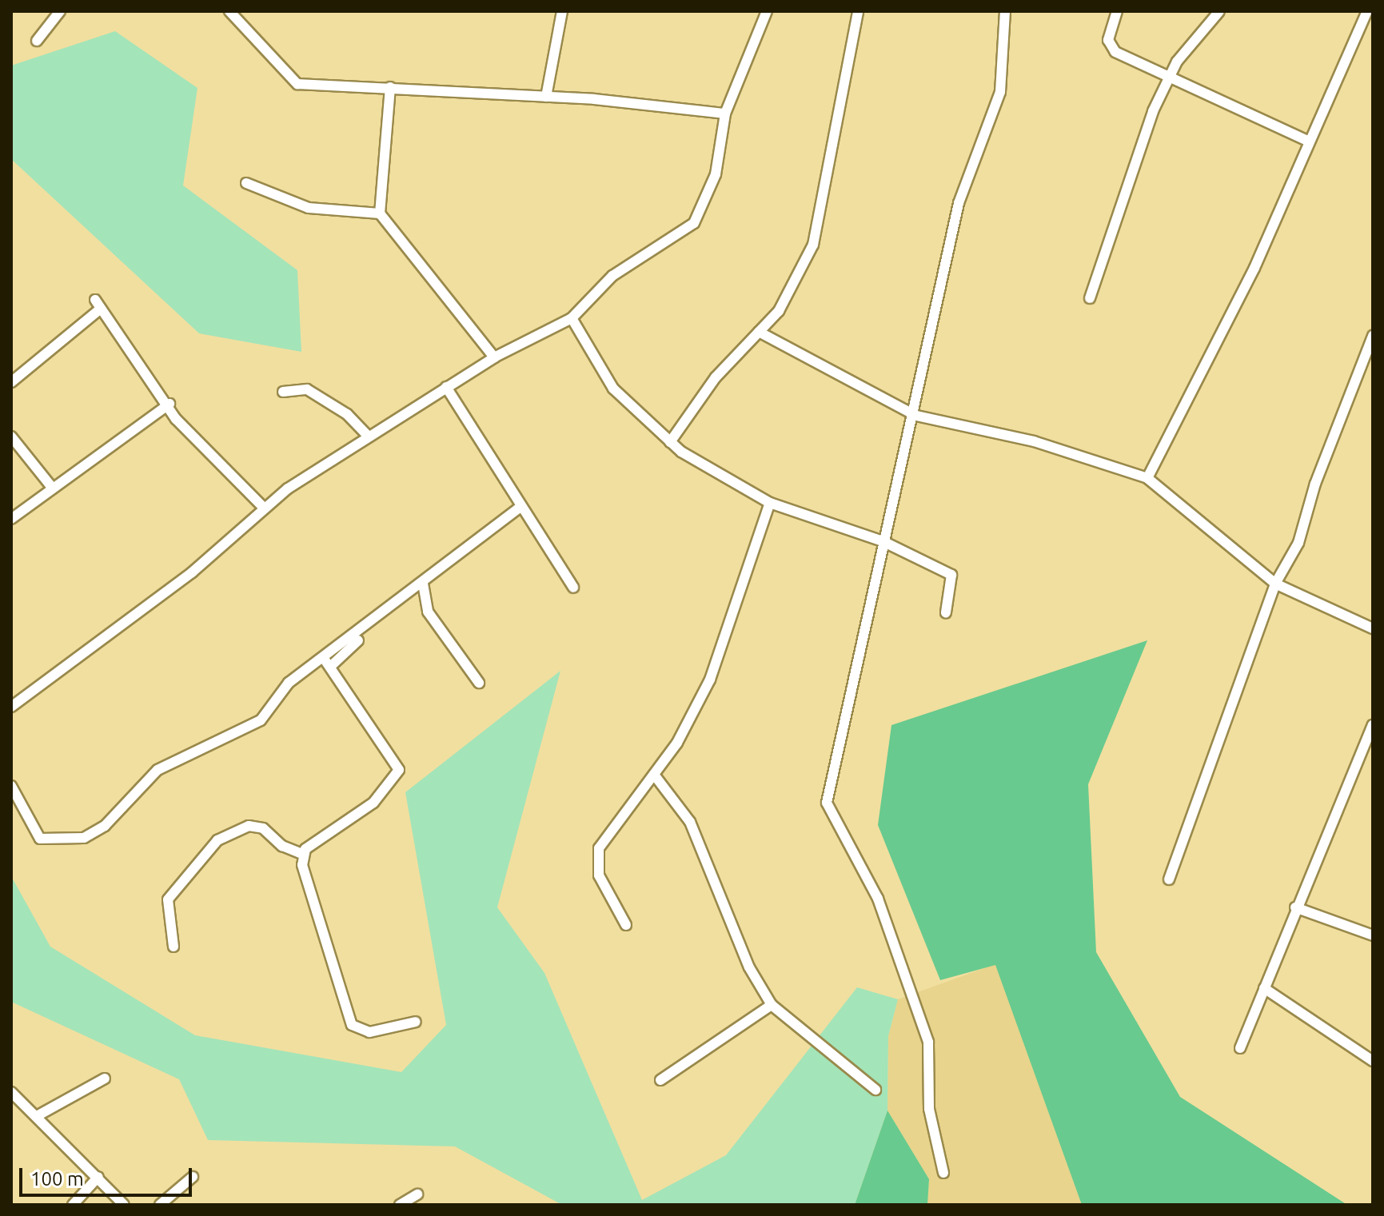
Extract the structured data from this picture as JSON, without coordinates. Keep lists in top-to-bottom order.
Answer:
{
  "scale_bar": "100 m"
}
